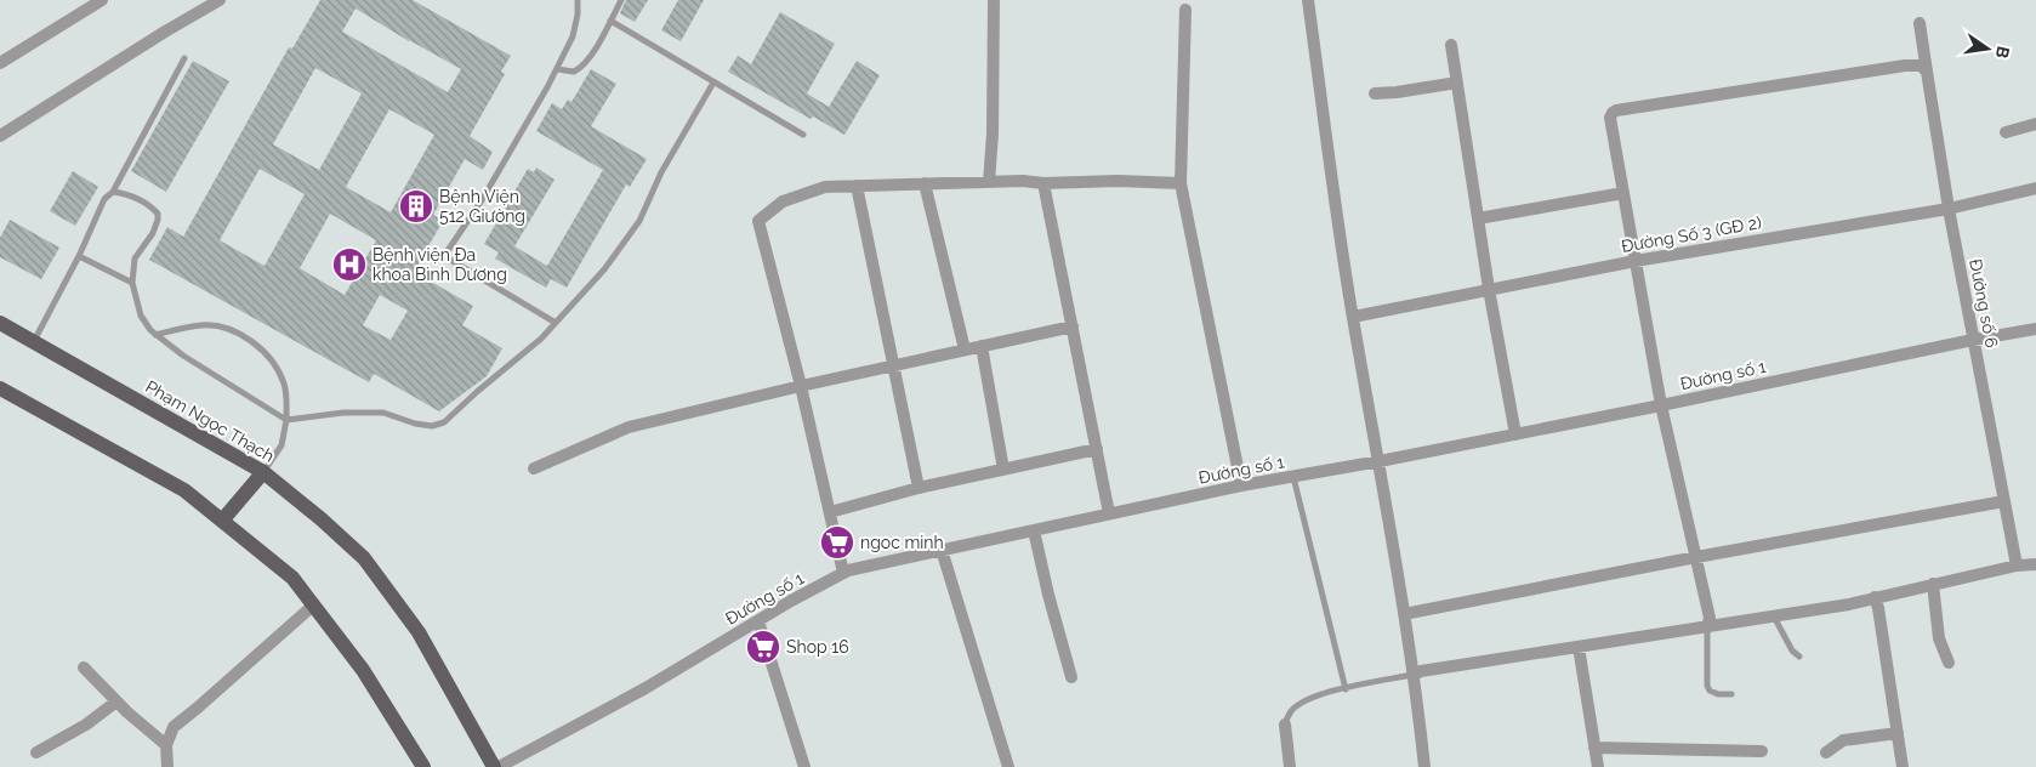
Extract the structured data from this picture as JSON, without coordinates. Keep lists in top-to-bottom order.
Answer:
{
  "streets": {
    "main road": ["Phạm Ngọc Thạch"],
    "street": ["Đường Số 3 (GĐ 2)", "Đường số 6", "Đường số 1"]
  },
  "crossings": [
    ["Đường Số 3 (GĐ 2)", "Đường số 6"],
    ["Đường số 6", "Đường số 1"]
  ],
  "places": {
    "building": ["Bệnh Viện 512 Giường"],
    "hospital": ["Bệnh viện Đa khoa Bình Dương"],
    "supermarket": ["ngoc minh", "Shop 16"]
  },
  "north": "right"
}
